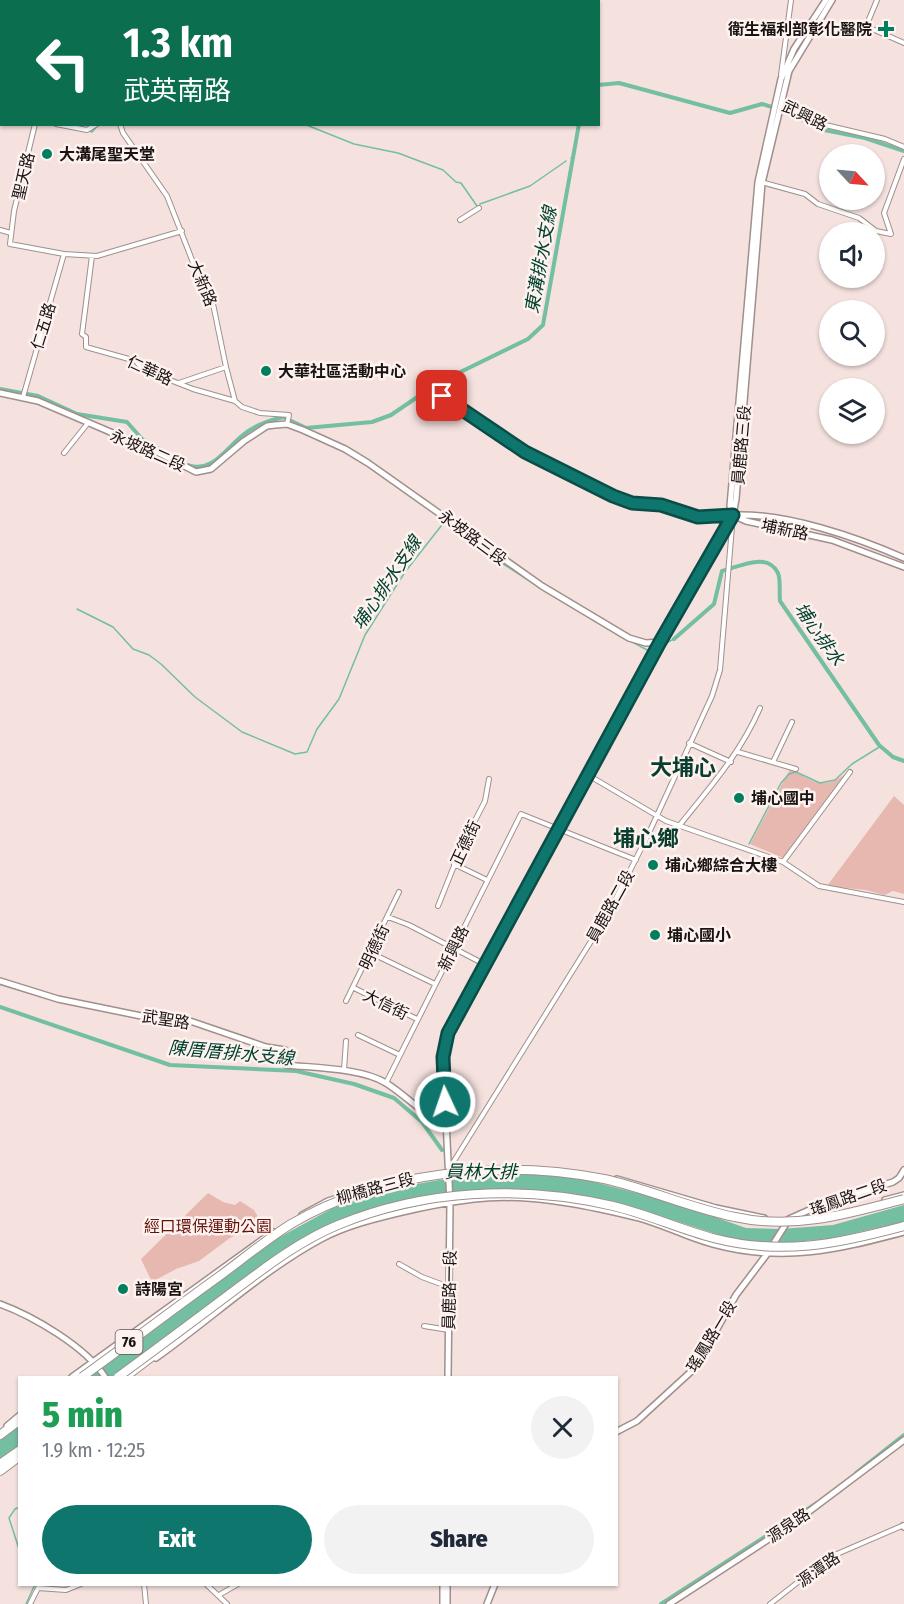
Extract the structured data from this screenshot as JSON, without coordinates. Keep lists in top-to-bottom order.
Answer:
{
  "streets": {
    "highway": ["76"],
    "main road": [
      "員鹿路三段",
      "永坡路二段",
      "埔新路",
      "永坡路三段",
      "武聖路",
      "柳橋路三段",
      "瑤鳳路二段",
      "員鹿路一段",
      "瑤鳳路一段",
      "源泉路"
    ],
    "street": [
      "武興路",
      "聖天路",
      "大新路",
      "仁五路",
      "仁華路",
      "正德街",
      "員鹿路二段",
      "明德街",
      "新興路",
      "大信街",
      "源潭路"
    ]
  },
  "crossings": [
    ["武興路", "員鹿路三段"],
    ["大新路", "仁華路"],
    ["仁五路", "永坡路二段"],
    ["員鹿路三段", "埔新路"],
    ["員鹿路三段", "員鹿路二段"],
    ["員鹿路三段", "員鹿路一段"],
    ["永坡路二段", "永坡路三段"],
    ["埔新路", "員鹿路二段"],
    ["埔新路", "員鹿路一段"],
    ["永坡路三段", "員鹿路一段"],
    ["員鹿路二段", "柳橋路三段"],
    ["員鹿路二段", "員鹿路一段"],
    ["明德街", "大信街"],
    ["新興路", "大信街"],
    ["新興路", "武聖路"],
    ["新興路", "員鹿路一段"],
    ["武聖路", "員鹿路一段"],
    ["柳橋路三段", "瑤鳳路二段"],
    ["柳橋路三段", "員鹿路一段"],
    ["柳橋路三段", "瑤鳳路一段"],
    ["柳橋路三段", "76"],
    ["瑤鳳路二段", "瑤鳳路一段"]
  ],
  "districts": ["大埔心", "埔心鄉"],
  "water": [
    "東溝排水支線",
    "埔心排水支線",
    "埔心排水",
    "陳厝厝排水支線",
    "員林大排"
  ],
  "parks": ["經口環保運動公園"],
  "places": {
    "health": ["衛生福利部彰化醫院"],
    "other": [
      "大溝尾聖天堂",
      "大華社區活動中心",
      "埔心國中",
      "埔心鄉綜合大樓",
      "埔心國小",
      "詩陽宮"
    ]
  },
  "north": "bottom right",
  "page": {
    "turn": ["1.3 km", "武英南路"],
    "heading": ["5 min", "1.9 km · 12:25"],
    "buttons": ["Exit", "Share"]
  }
}
